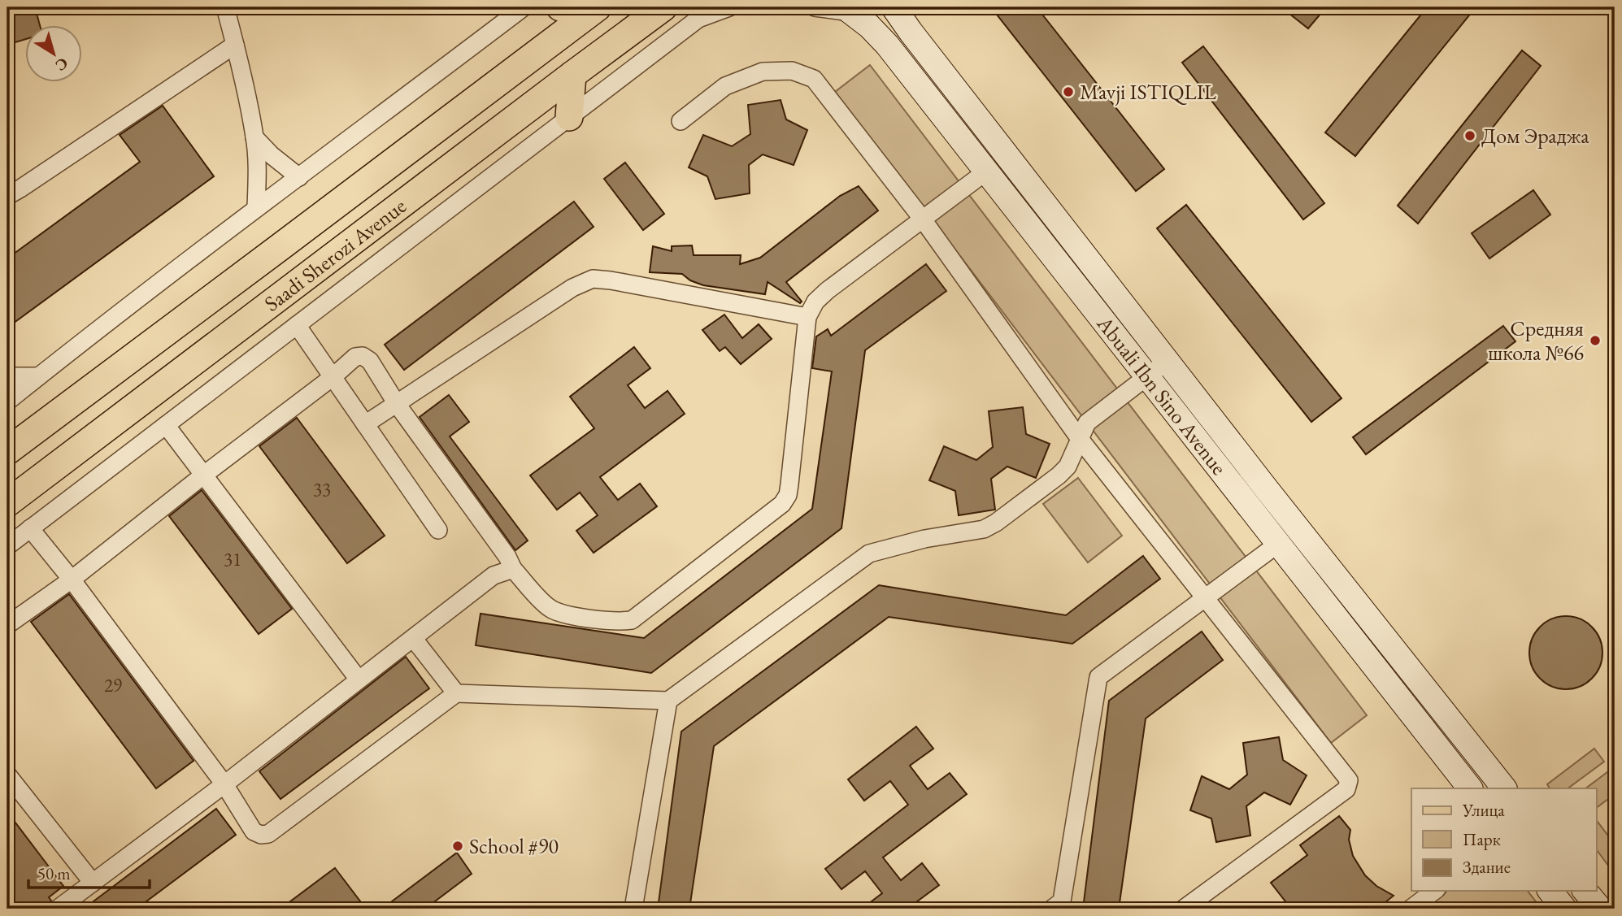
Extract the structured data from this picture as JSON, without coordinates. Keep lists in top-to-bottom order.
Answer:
{
  "streets": {
    "main road": ["Saadi Sherozi Avenue", "Abuali Ibn Sino Avenue"]
  },
  "places": [
    "Mavji ISTIQLIL",
    "Дом Эраджа",
    "Средняя школа №66",
    "School #90"
  ],
  "house_numbers": ["33", "31", "29"],
  "legend": ["Улица", "Парк", "Здание"],
  "scale_bar": "50 m",
  "north": "bottom right"
}
